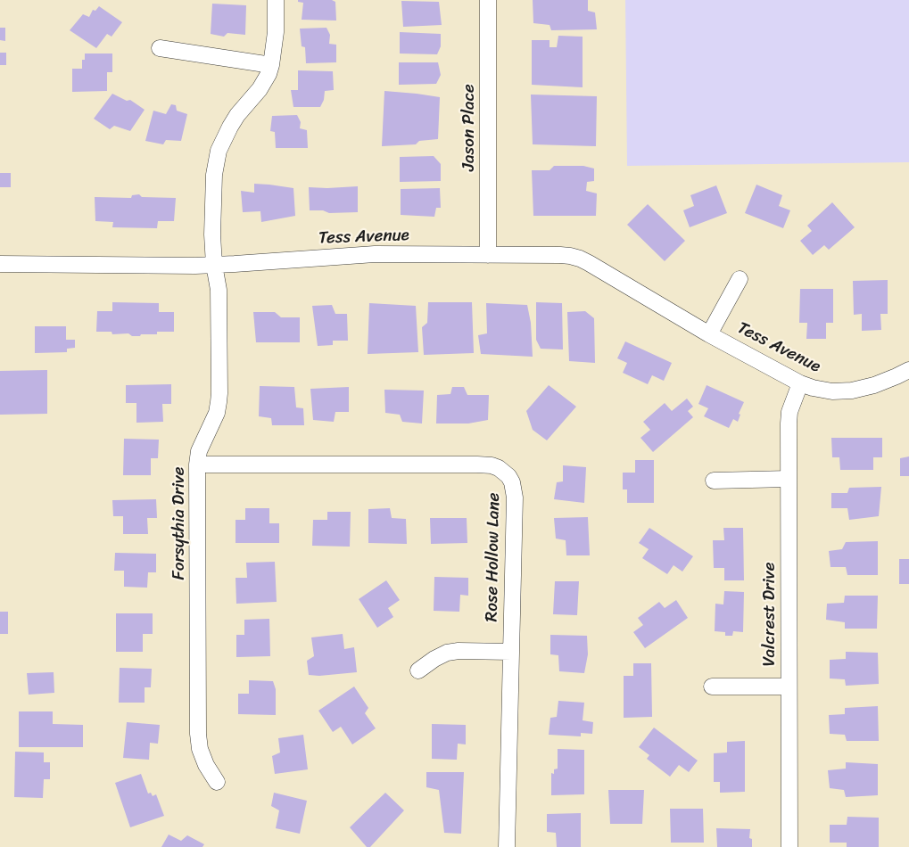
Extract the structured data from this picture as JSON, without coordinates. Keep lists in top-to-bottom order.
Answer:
{
  "streets": {
    "street": [
      "Jason Place",
      "Tess Avenue",
      "Forsythia Drive",
      "Rose Hollow Lane",
      "Valcrest Drive"
    ]
  },
  "crossings": [
    ["Jason Place", "Tess Avenue"],
    ["Tess Avenue", "Forsythia Drive"],
    ["Tess Avenue", "Valcrest Drive"],
    ["Forsythia Drive", "Rose Hollow Lane"]
  ]
}
